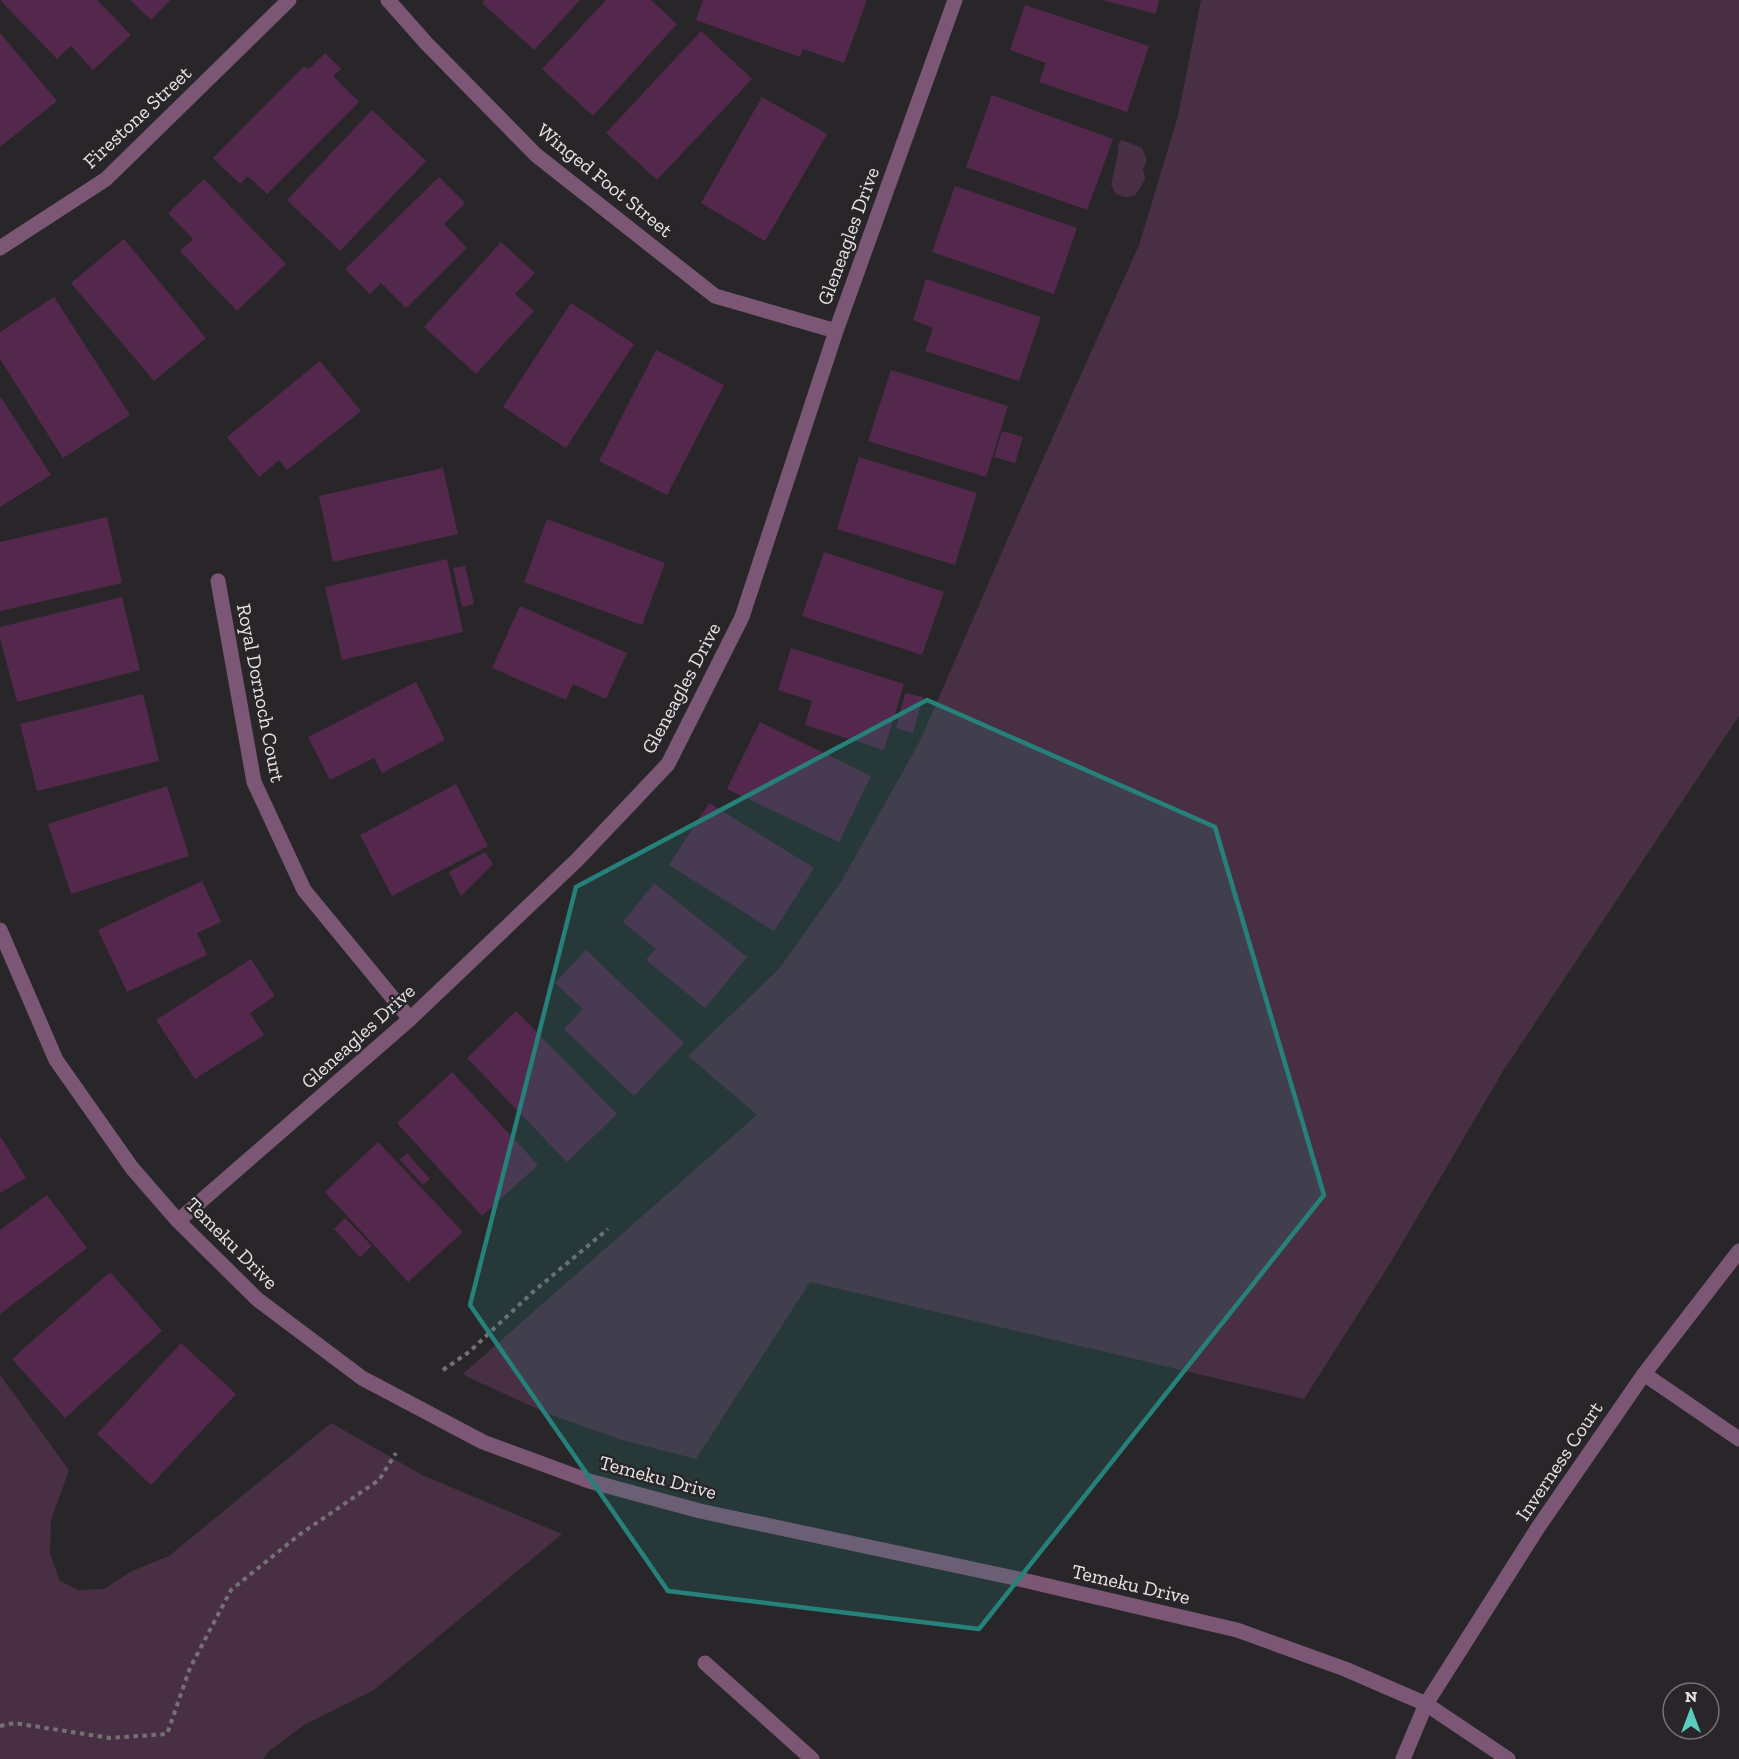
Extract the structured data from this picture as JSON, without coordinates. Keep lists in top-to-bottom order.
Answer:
{
  "streets": {
    "street": [
      "Firestone Street",
      "Winged Foot Street",
      "Gleneagles Drive",
      "Royal Dornoch Court",
      "Temeku Drive",
      "Inverness Court"
    ]
  },
  "crossings": [
    ["Winged Foot Street", "Gleneagles Drive"],
    ["Gleneagles Drive", "Royal Dornoch Court"],
    ["Gleneagles Drive", "Temeku Drive"],
    ["Temeku Drive", "Inverness Court"]
  ],
  "north": "top"
}
